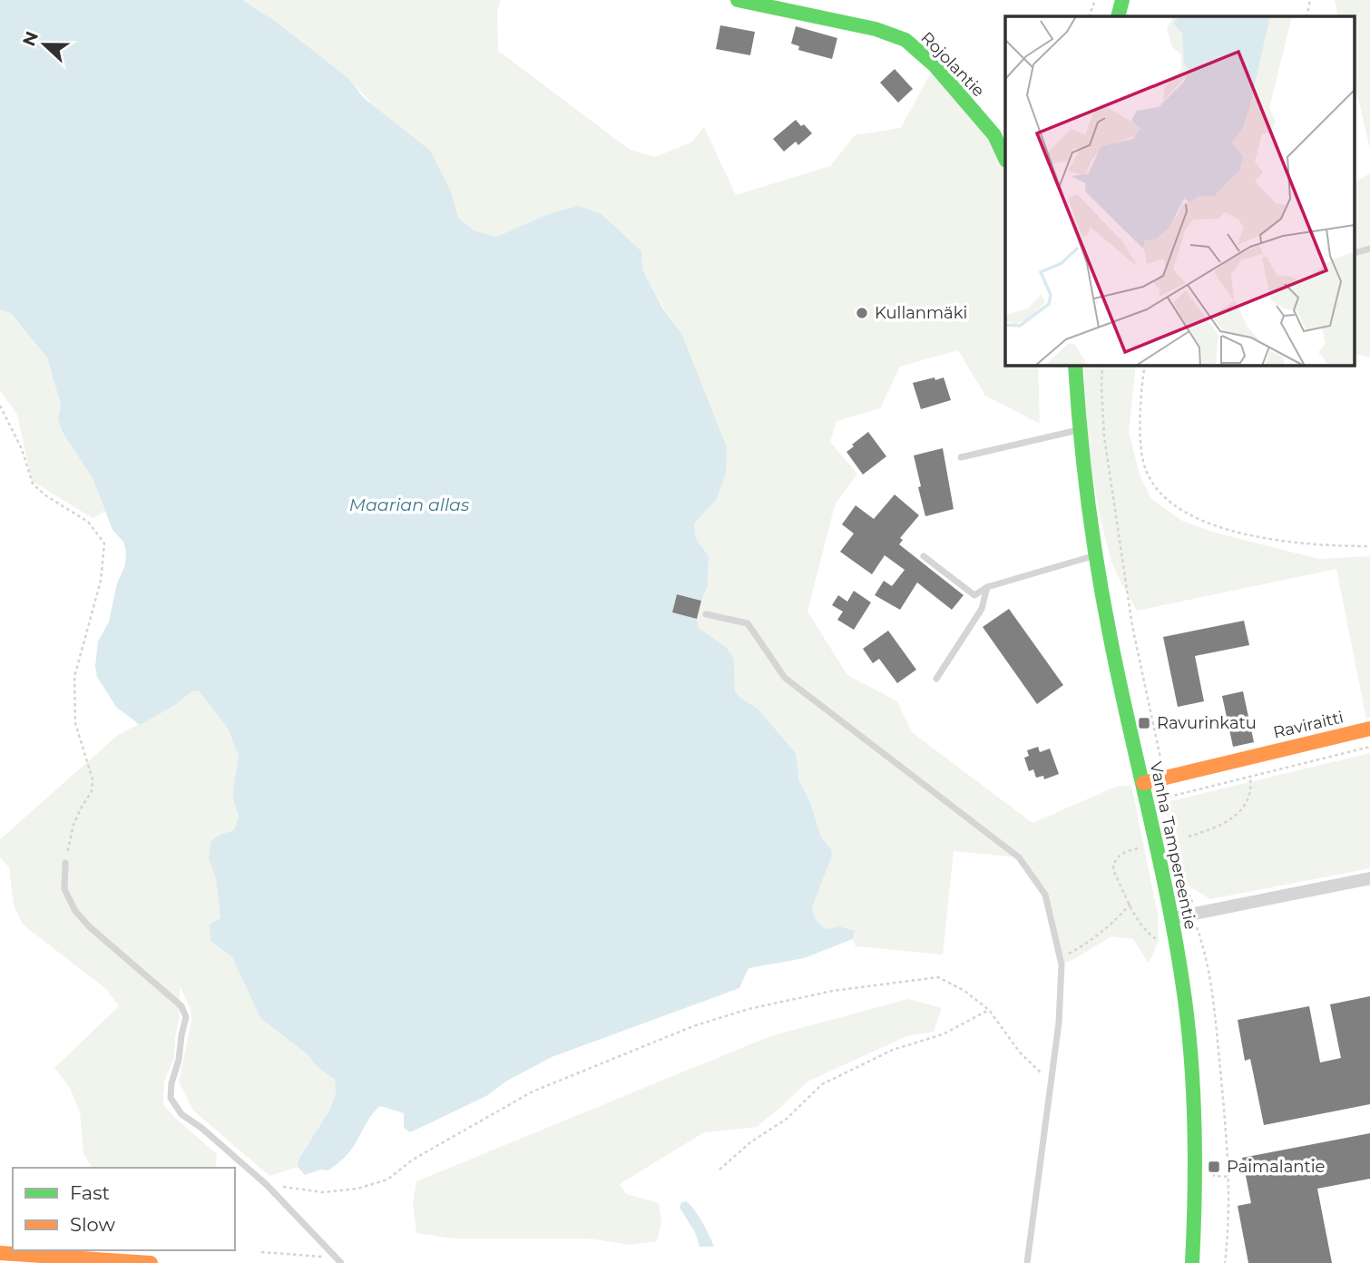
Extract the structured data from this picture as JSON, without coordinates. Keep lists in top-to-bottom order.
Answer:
{
  "streets": {
    "main road": ["Rojolantie", "Raviraitti", "Vanha Tampereentie"]
  },
  "crossings": [
    ["Raviraitti", "Vanha Tampereentie"]
  ],
  "water": ["Maarian allas"],
  "places": {
    "other": ["Kullanmäki"],
    "transit": ["Ravurinkatu", "Paimalantie"]
  },
  "legend": ["Fast", "Slow"],
  "north": "left"
}
